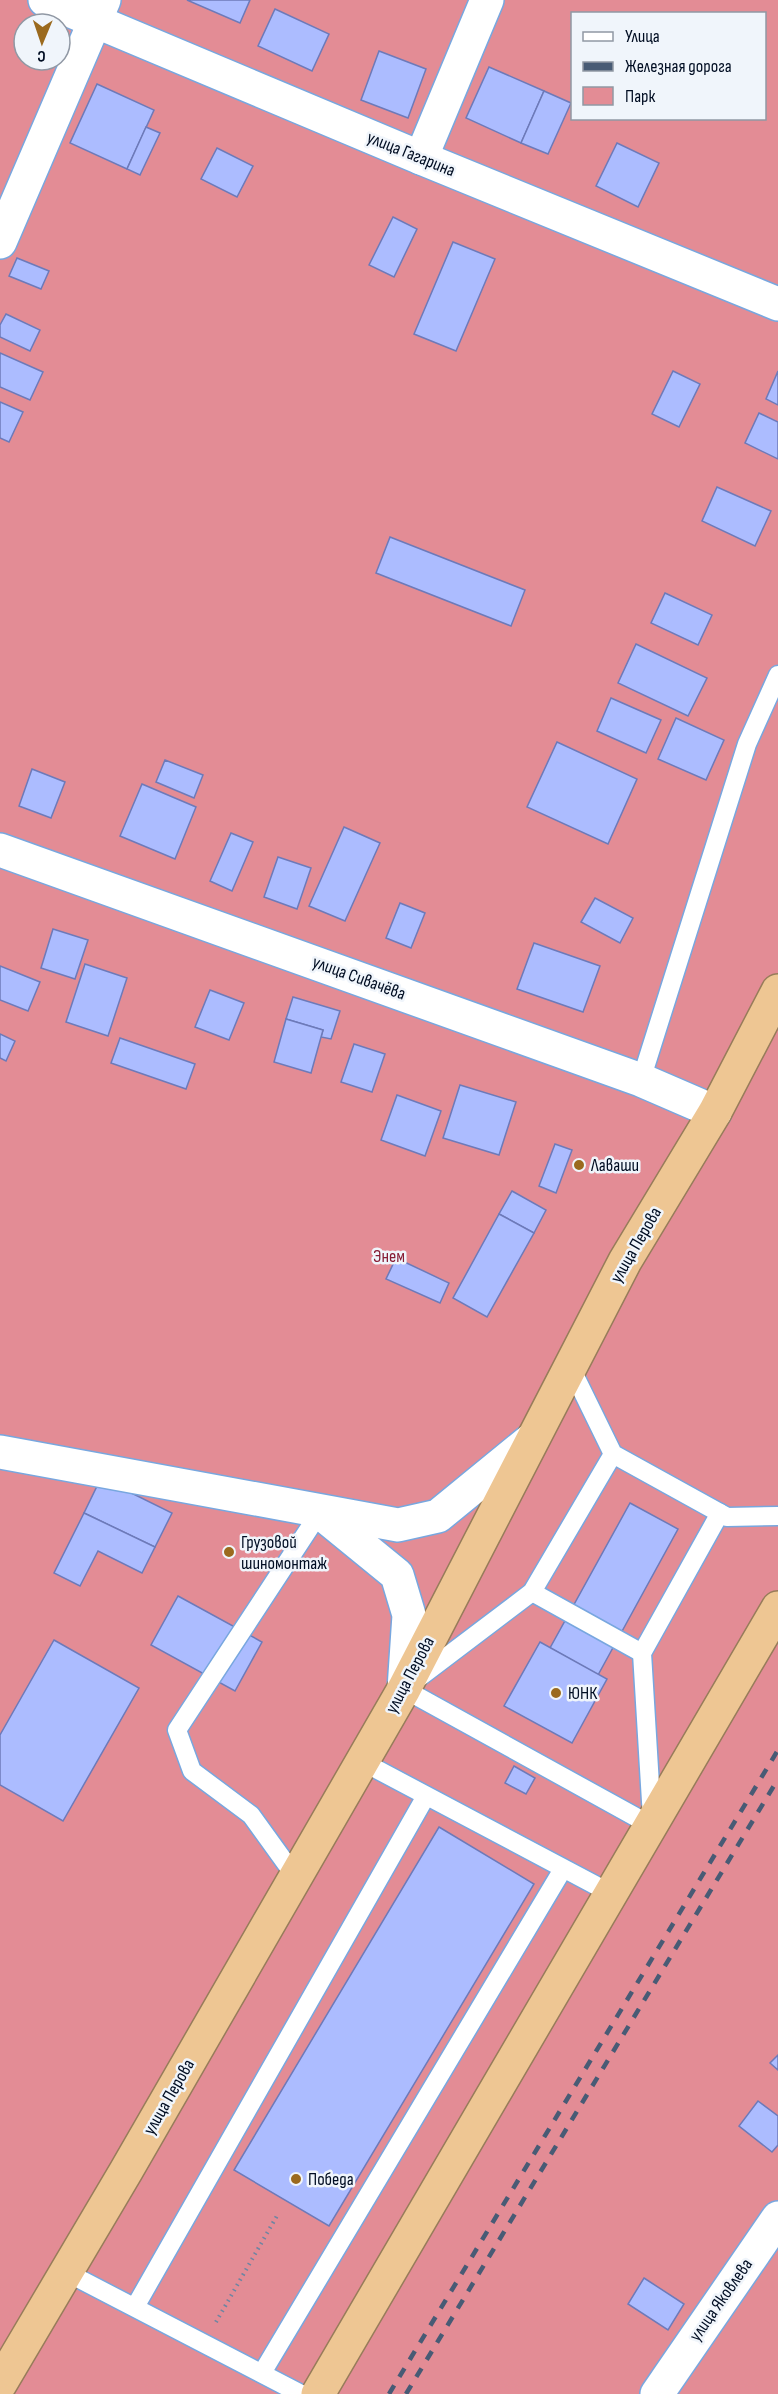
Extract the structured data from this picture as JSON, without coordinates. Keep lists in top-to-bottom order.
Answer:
{
  "streets": {
    "highway": ["улица Перова"],
    "street": ["улица Гагарина", "улица Сивачёва", "улица Яковлева"]
  },
  "crossings": [
    ["улица Сивачёва", "улица Перова"]
  ],
  "parks": ["Энем"],
  "places": [
    "Лаваши",
    "Грузовой шиномонтаж",
    "ЮНК",
    "Победа"
  ],
  "legend": ["Улица", "Железная дорога", "Парк"],
  "north": "bottom"
}
